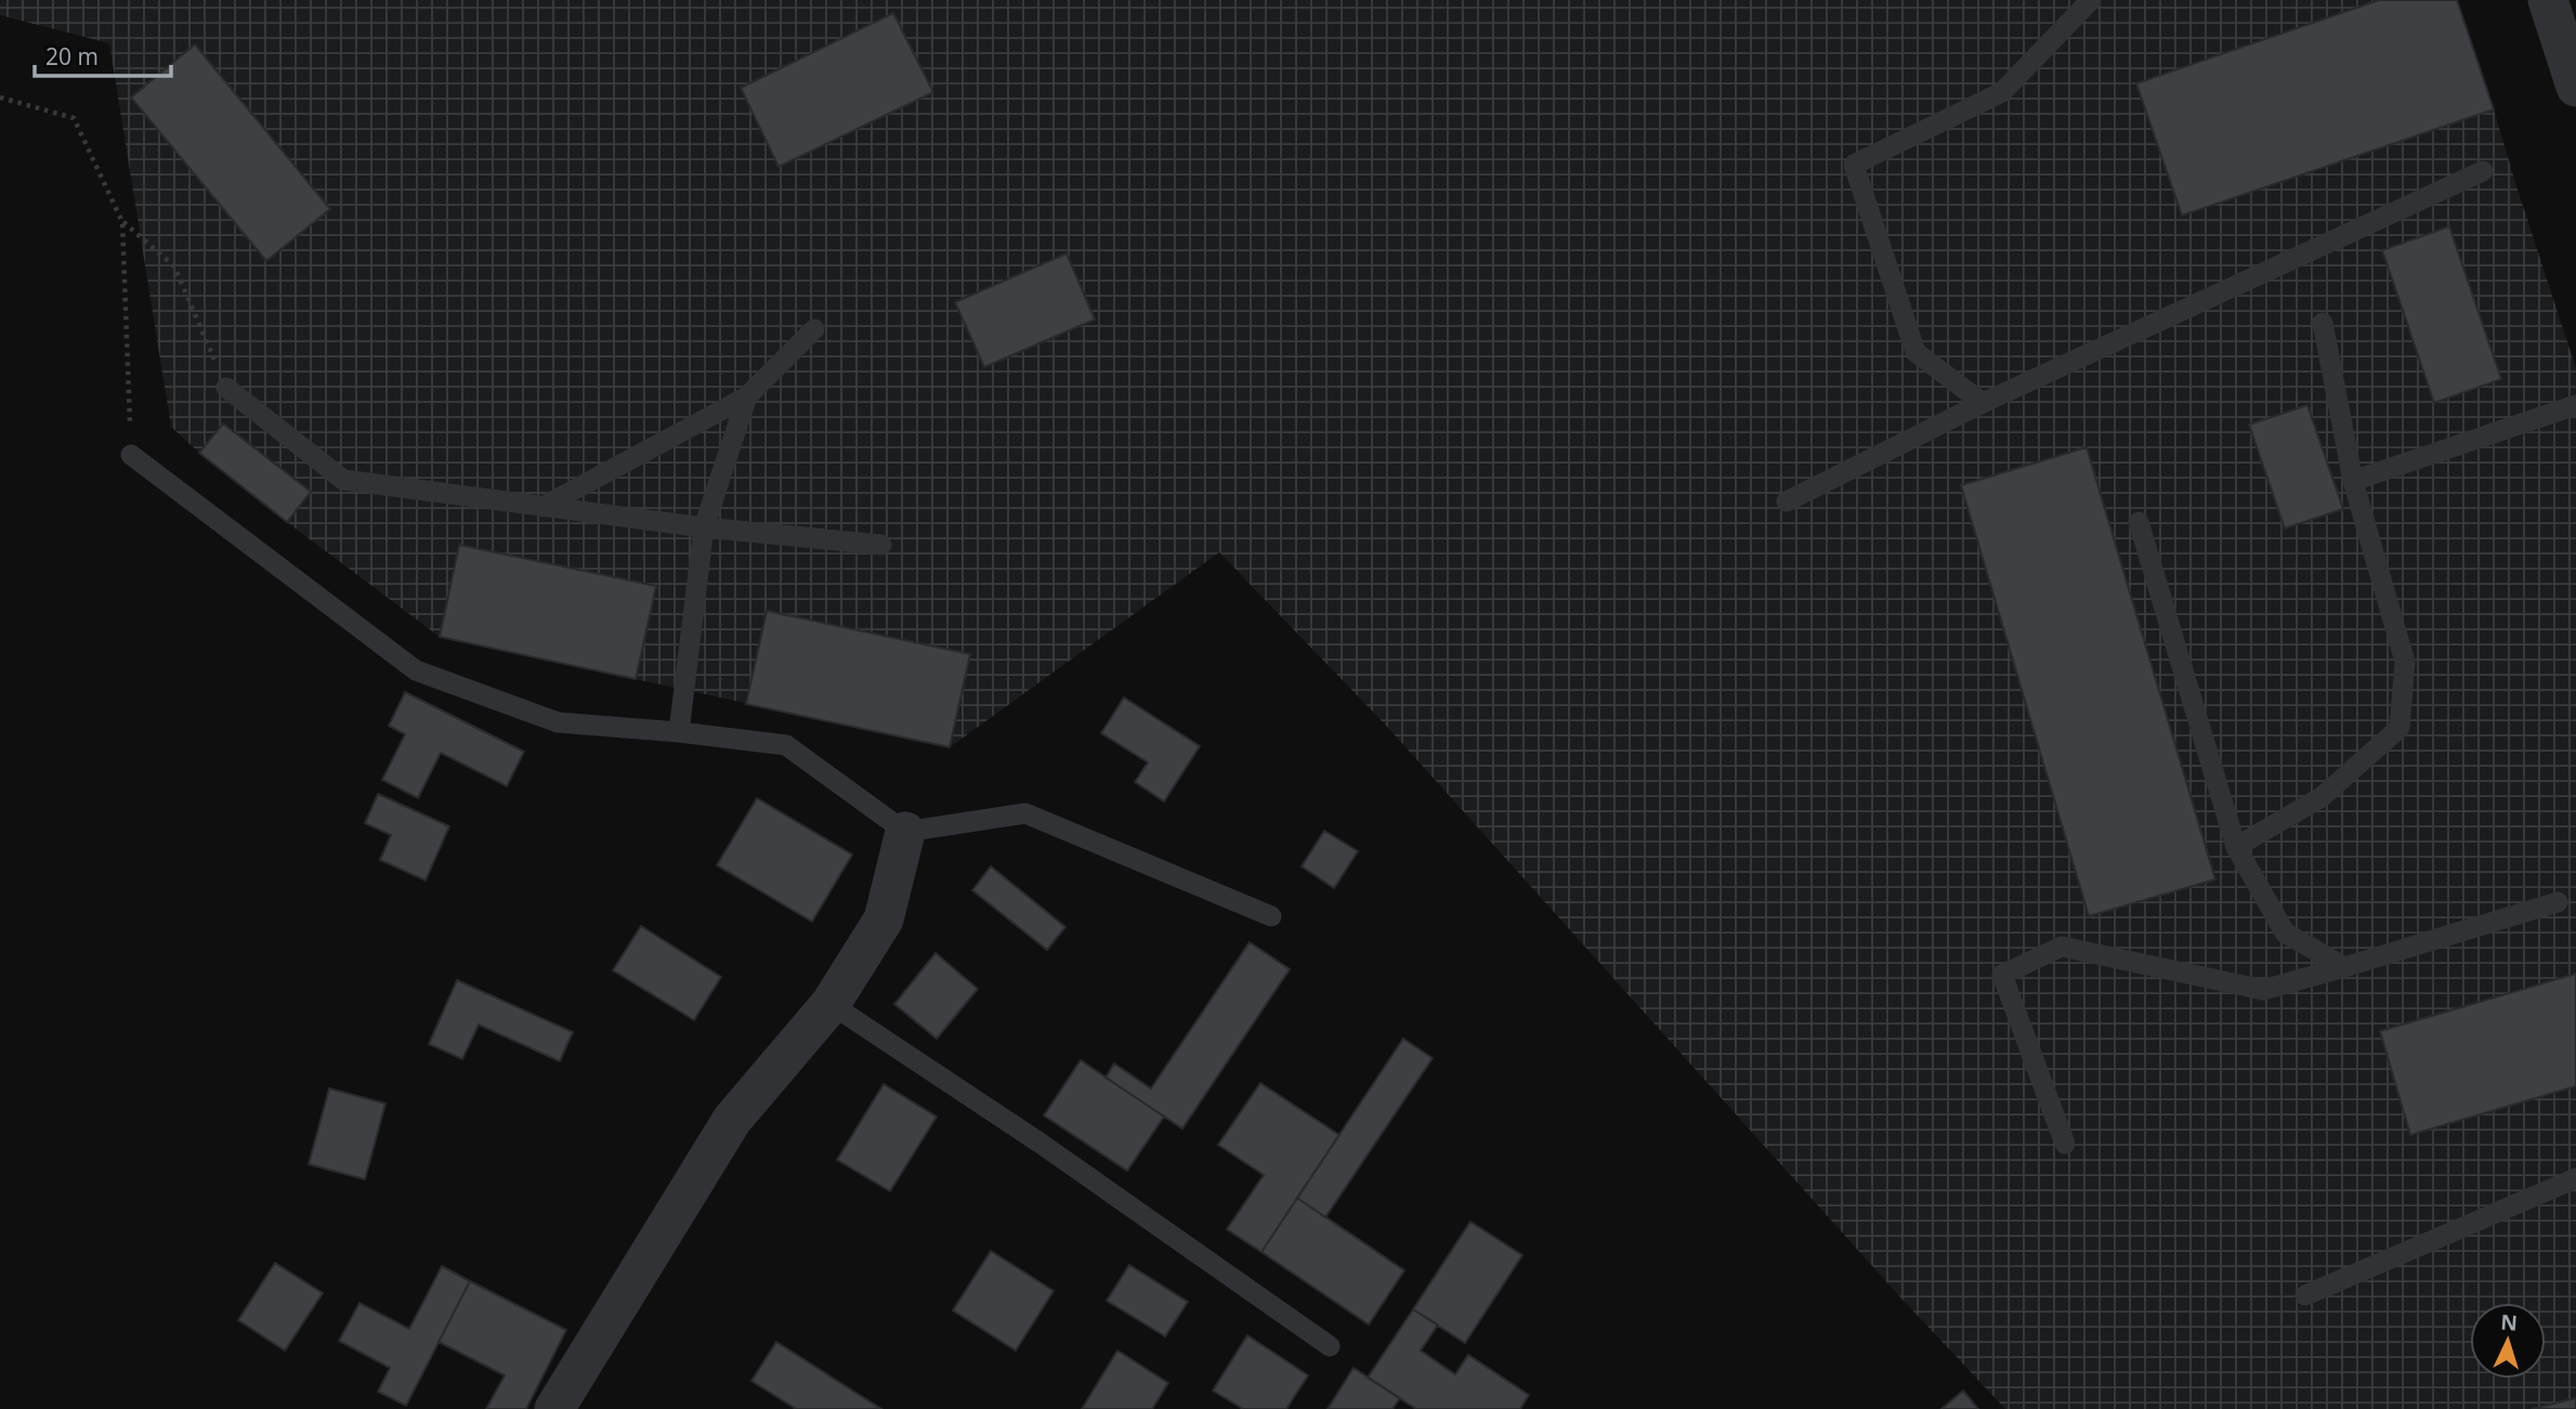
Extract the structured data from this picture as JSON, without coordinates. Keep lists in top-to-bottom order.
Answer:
{
  "scale_bar": "20 m",
  "north": "top"
}
